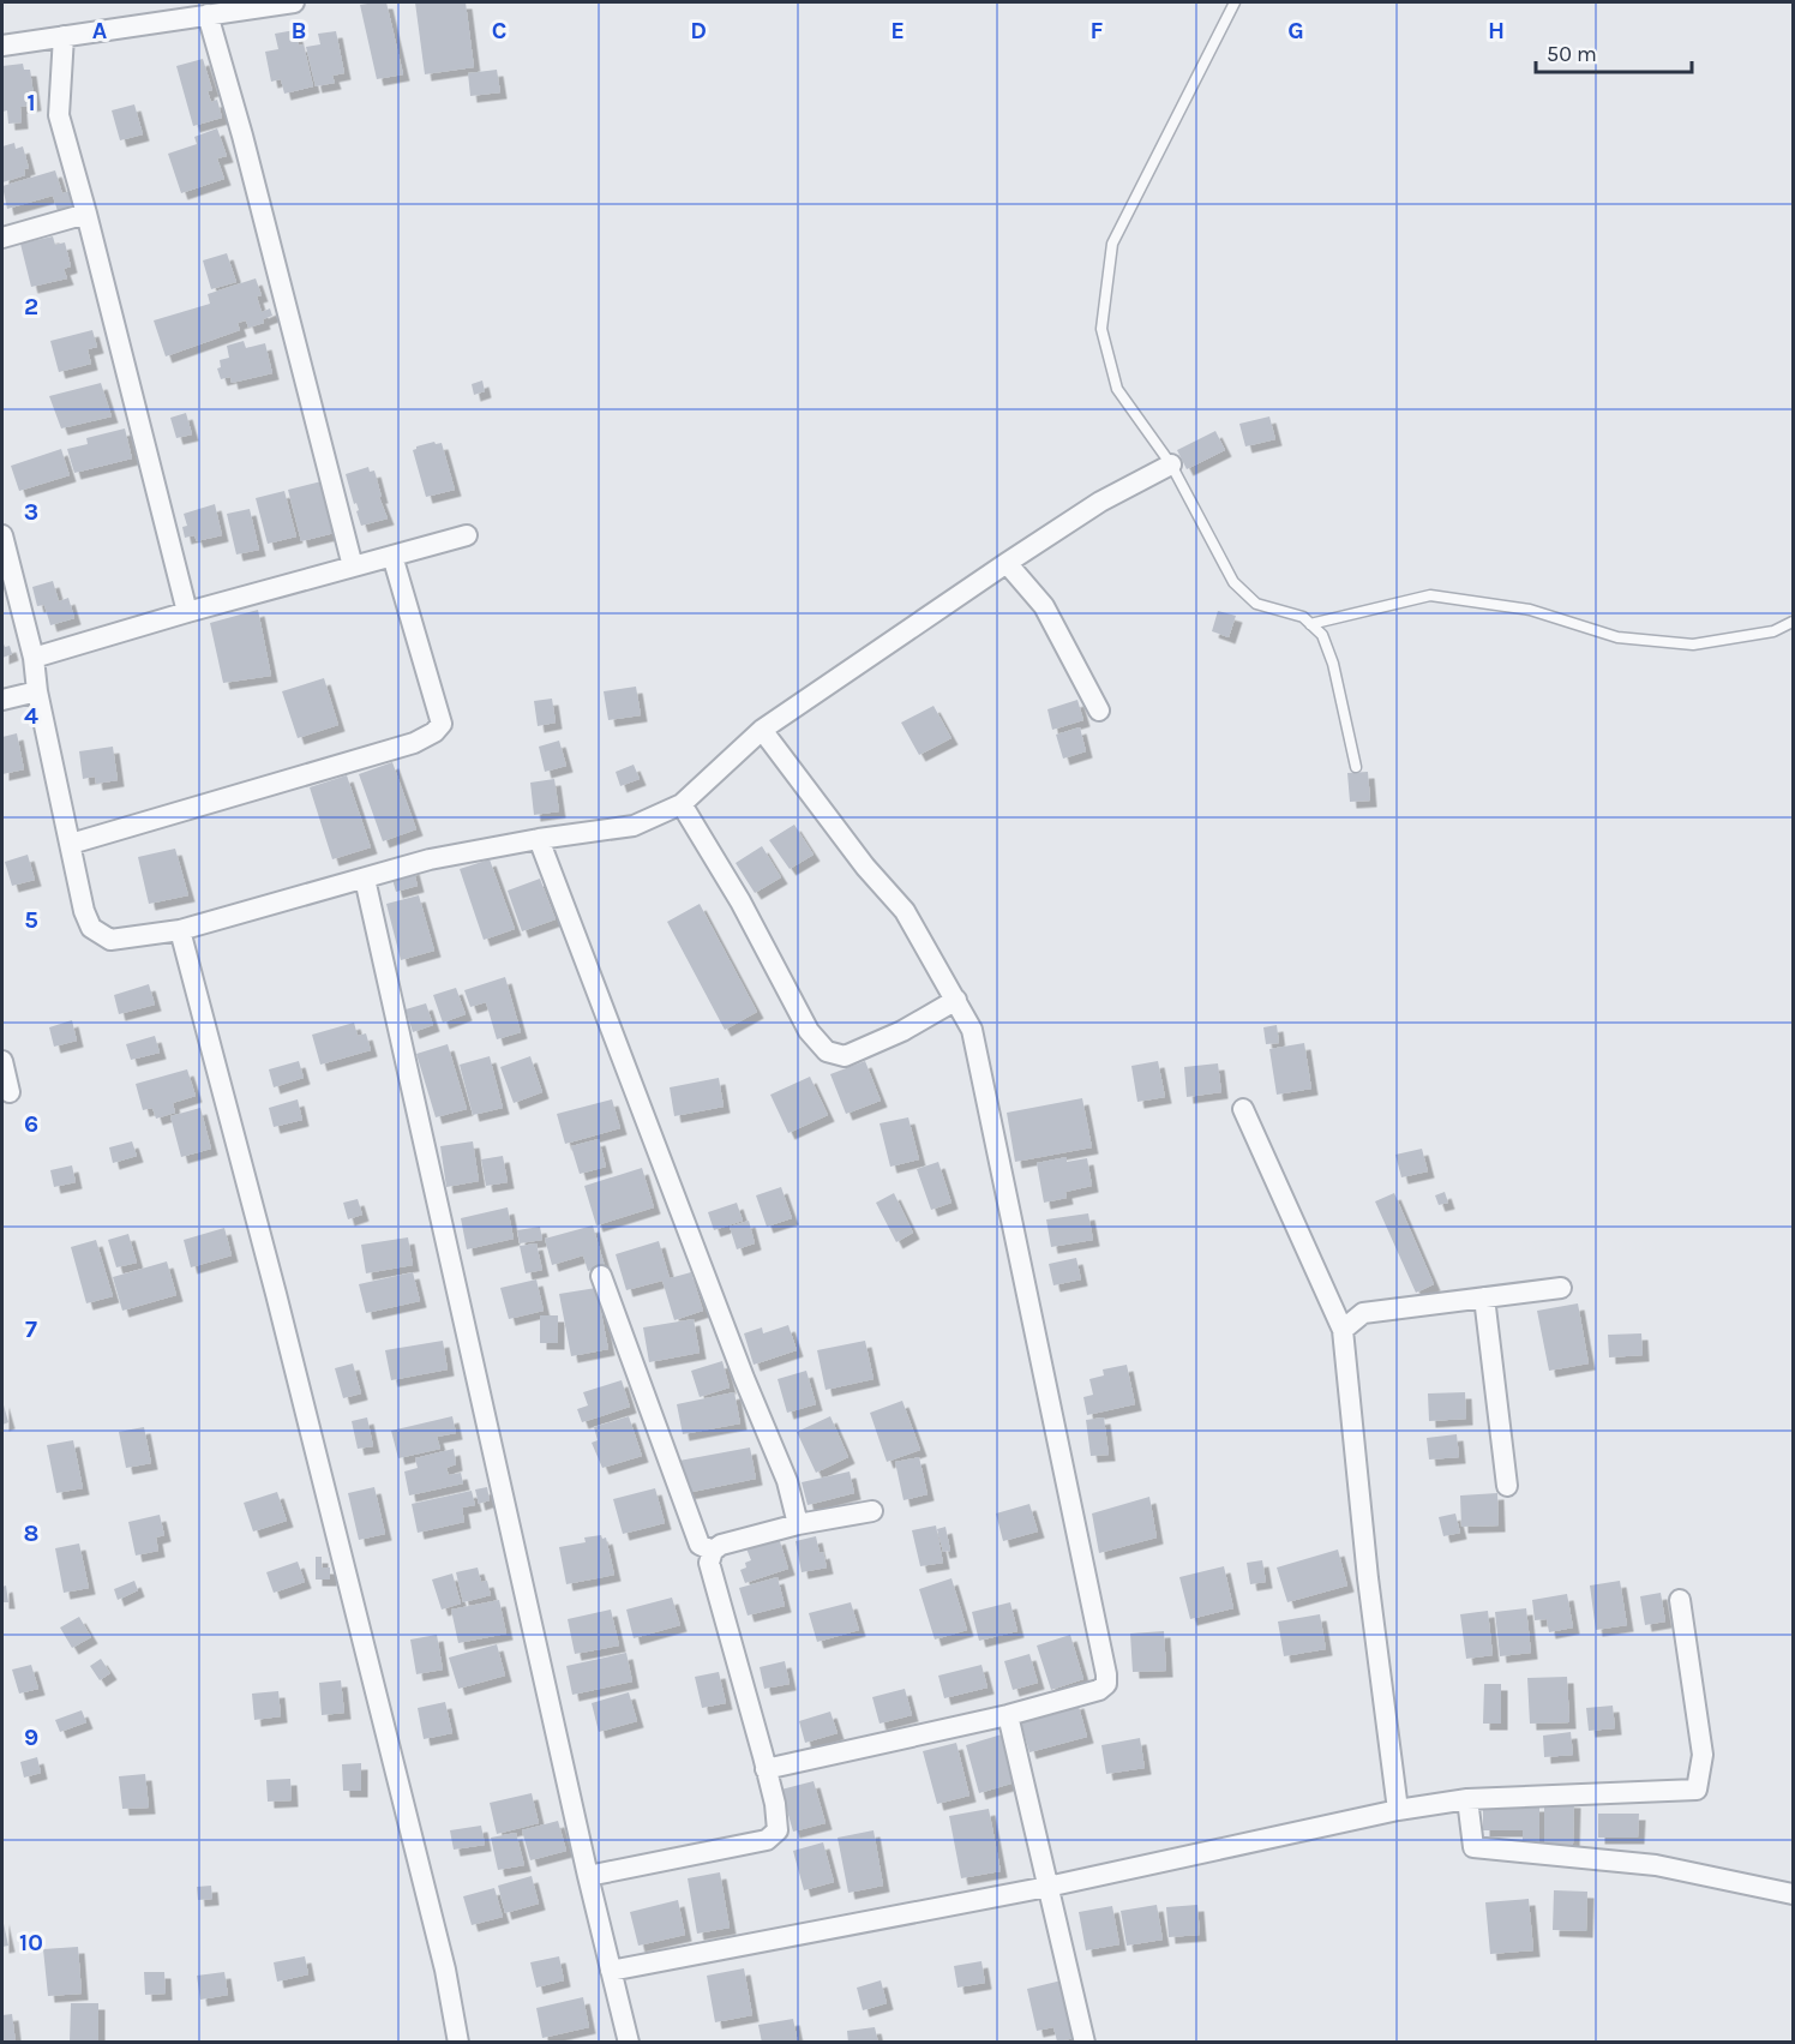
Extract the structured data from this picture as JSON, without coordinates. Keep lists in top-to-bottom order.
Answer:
{
  "scale_bar": "50 m",
  "grid": {
    "columns": [
      "A",
      "B",
      "C",
      "D",
      "E",
      "F",
      "G",
      "H"
    ],
    "rows": [
      "1",
      "2",
      "3",
      "4",
      "5",
      "6",
      "7",
      "8",
      "9",
      "10"
    ]
  }
}
